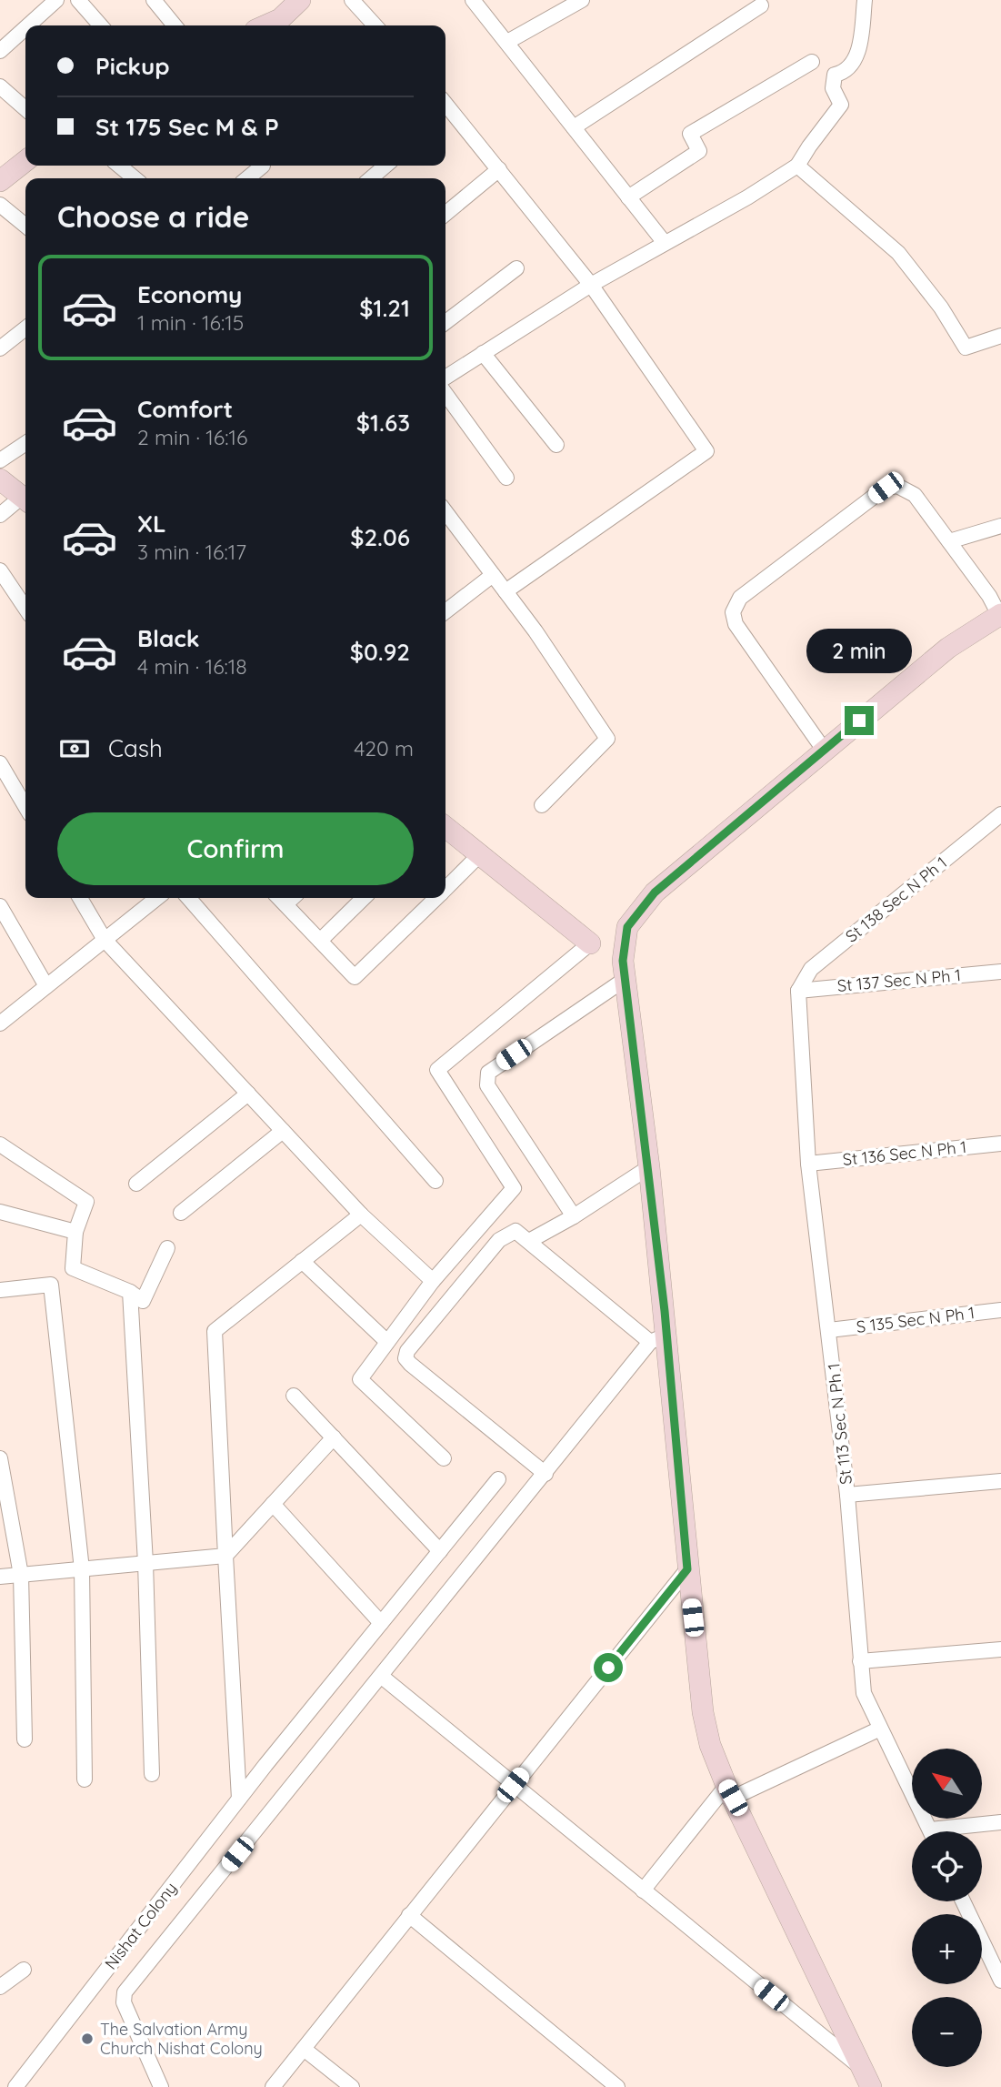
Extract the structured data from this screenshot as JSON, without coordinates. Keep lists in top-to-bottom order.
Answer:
{
  "streets": {
    "street": [
      "St 138 Sec N Ph 1",
      "St 137 Sec N Ph 1",
      "St 136 Sec N Ph 1",
      "S 135 Sec N Ph 1",
      "St 113 Sec N Ph 1",
      "Nishat Colony"
    ]
  },
  "crossings": [
    ["St 138 Sec N Ph 1", "St 137 Sec N Ph 1"],
    ["St 138 Sec N Ph 1", "St 113 Sec N Ph 1"],
    ["St 137 Sec N Ph 1", "St 113 Sec N Ph 1"],
    ["St 136 Sec N Ph 1", "St 113 Sec N Ph 1"],
    ["S 135 Sec N Ph 1", "St 113 Sec N Ph 1"]
  ],
  "places": ["The Salvation Army Church Nishat Colony"],
  "north": "top left",
  "page": {
    "banner": ["Pickup", "St 175 Sec M & P"],
    "heading": "Choose a ride",
    "list": [
      {
        "name": "Economy",
        "note": "1 min · 16:15",
        "value": "$1.21"
      },
      {
        "name": "Comfort",
        "note": "2 min · 16:16",
        "value": "$1.63"
      },
      {
        "name": "XL",
        "note": "3 min · 16:17",
        "value": "$2.06"
      },
      {
        "name": "Black",
        "note": "4 min · 16:18",
        "value": "$0.92"
      }
    ],
    "bubble": "2 min",
    "pay": ["Cash", "420 m"],
    "buttons": "Confirm",
    "map_buttons": ["+", "−"]
  }
}
